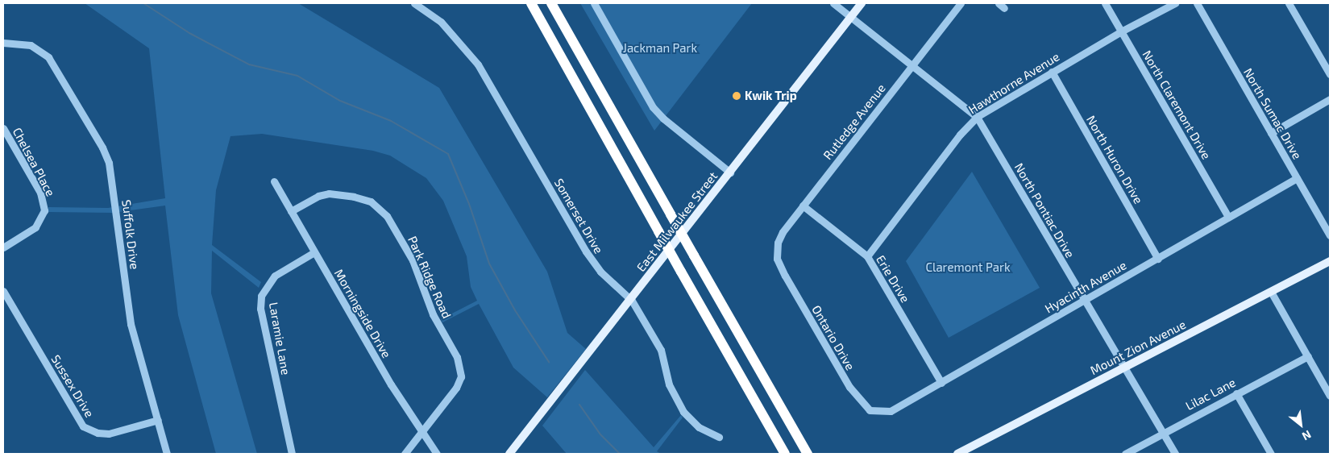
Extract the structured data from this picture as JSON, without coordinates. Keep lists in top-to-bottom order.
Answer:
{
  "streets": {
    "main road": ["East Milwaukee Street", "Mount Zion Avenue"],
    "street": [
      "Hawthorne Avenue",
      "North Claremont Drive",
      "North Sumac Drive",
      "Rutledge Avenue",
      "North Huron Drive",
      "Chelsea Place",
      "North Pontiac Drive",
      "Somerset Drive",
      "Suffolk Drive",
      "Park Ridge Road",
      "Erie Drive",
      "Hyacinth Avenue",
      "Morningside Drive",
      "Ontario Drive",
      "Laramie Lane",
      "Sussex Drive",
      "Lilac Lane"
    ]
  },
  "crossings": [
    ["Hawthorne Avenue", "North Claremont Drive"],
    ["Hawthorne Avenue", "North Huron Drive"],
    ["Hawthorne Avenue", "North Pontiac Drive"],
    ["Hawthorne Avenue", "Erie Drive"],
    ["North Claremont Drive", "Hyacinth Avenue"],
    ["North Sumac Drive", "Hyacinth Avenue"],
    ["Rutledge Avenue", "North Pontiac Drive"],
    ["Rutledge Avenue", "Erie Drive"],
    ["Rutledge Avenue", "Ontario Drive"],
    ["North Huron Drive", "Hyacinth Avenue"],
    ["North Pontiac Drive", "East Milwaukee Street"],
    ["North Pontiac Drive", "Hyacinth Avenue"],
    ["North Pontiac Drive", "Mount Zion Avenue"],
    ["North Pontiac Drive", "Lilac Lane"],
    ["Somerset Drive", "East Milwaukee Street"],
    ["Suffolk Drive", "Sussex Drive"],
    ["Park Ridge Road", "Morningside Drive"],
    ["Erie Drive", "Hyacinth Avenue"],
    ["Hyacinth Avenue", "Ontario Drive"],
    ["Morningside Drive", "Laramie Lane"]
  ],
  "parks": ["Jackman Park", "Claremont Park"],
  "places": ["Kwik Trip"],
  "north": "bottom right"
}
